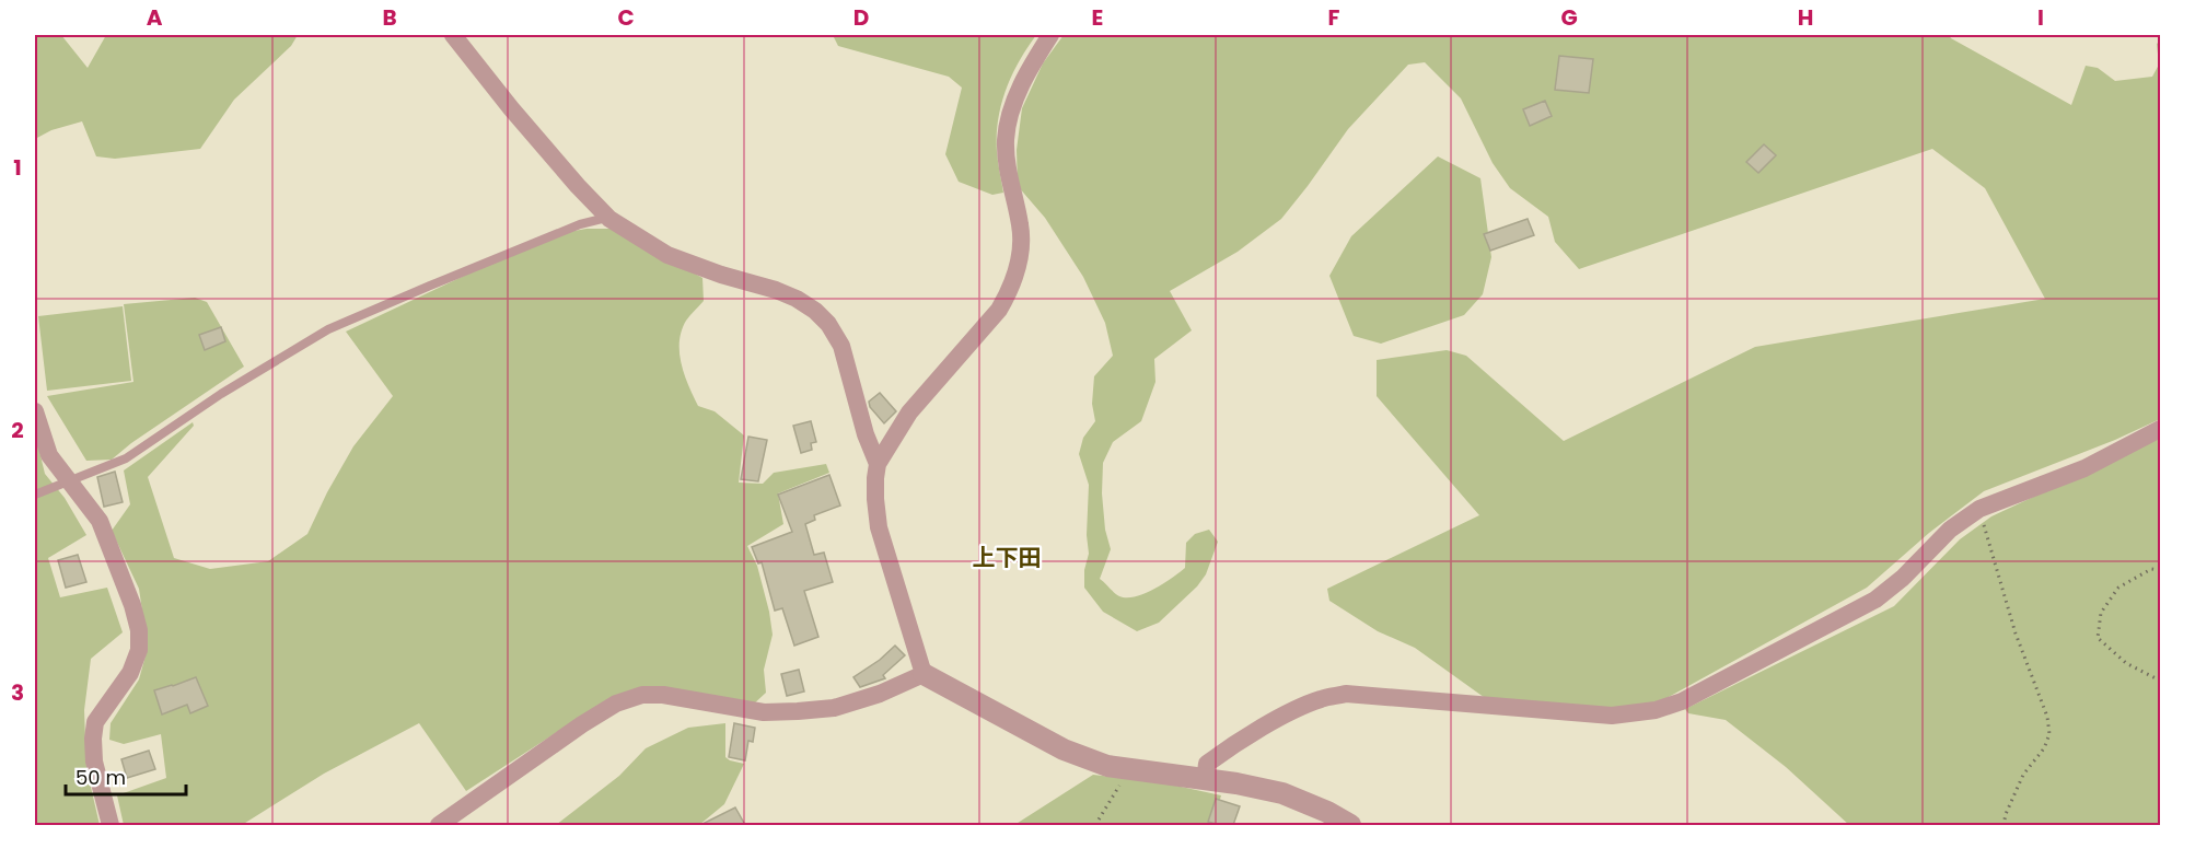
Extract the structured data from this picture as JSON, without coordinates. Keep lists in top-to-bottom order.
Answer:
{
  "districts": ["上下田"],
  "scale_bar": "50 m",
  "grid": {
    "columns": [
      "A",
      "B",
      "C",
      "D",
      "E",
      "F",
      "G",
      "H",
      "I"
    ],
    "rows": ["1", "2", "3"]
  }
}
